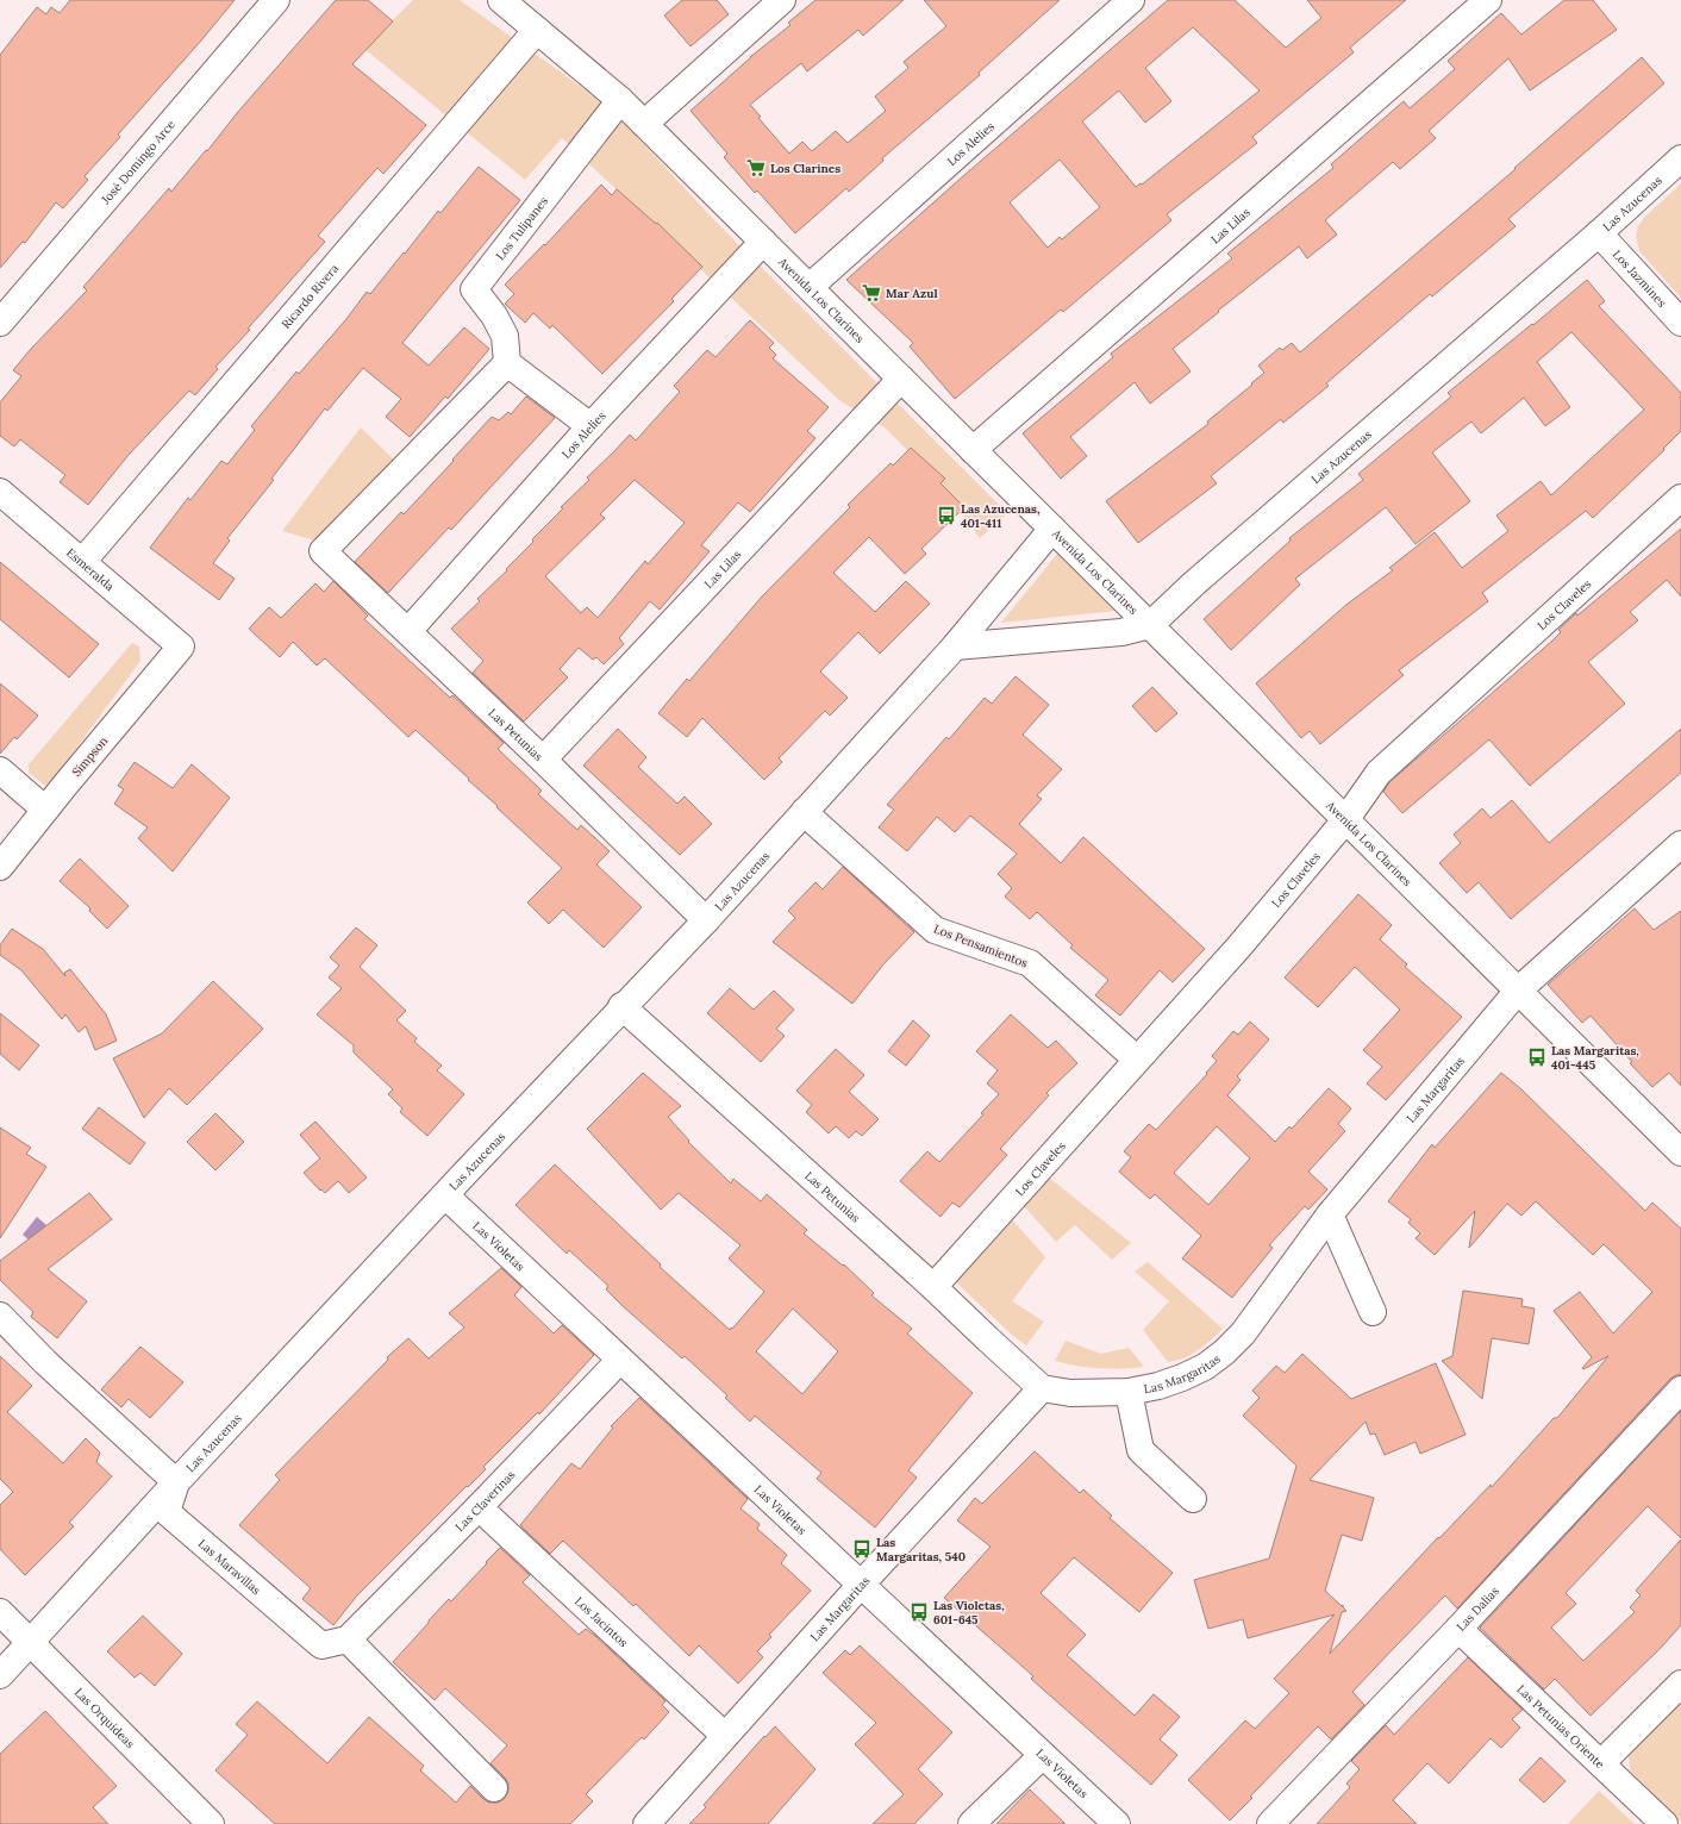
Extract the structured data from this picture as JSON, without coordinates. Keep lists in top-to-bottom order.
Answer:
{
  "streets": {
    "street": [
      "Los Alelies",
      "José Domingo Arce",
      "Las Azucenas",
      "Las Lilas",
      "Los Tulipanes",
      "Los Jazmines",
      "Ricardo Rivera",
      "Avenida Los Clarines",
      "Esmeralda",
      "Los Claveles",
      "Las Petunias",
      "Simpson",
      "Los Pensamientos",
      "Las Margaritas",
      "Las Violetas",
      "Las Claverinas",
      "Las Maravillas",
      "Las Dalias",
      "Los Jacintos",
      "Las Orquídeas",
      "Las Petunias Oriente"
    ]
  },
  "crossings": [
    ["Los Alelies", "Avenida Los Clarines"],
    ["Los Alelies", "Las Petunias"],
    ["Las Azucenas", "Los Jazmines"],
    ["Las Azucenas", "Avenida Los Clarines"],
    ["Las Azucenas", "Las Petunias"],
    ["Las Azucenas", "Los Pensamientos"],
    ["Las Azucenas", "Las Violetas"],
    ["Las Azucenas", "Las Maravillas"],
    ["Las Azucenas", "Las Orquídeas"],
    ["Las Lilas", "Avenida Los Clarines"],
    ["Las Lilas", "Las Petunias"],
    ["Los Tulipanes", "Avenida Los Clarines"],
    ["Los Tulipanes", "Las Petunias"],
    ["Ricardo Rivera", "Avenida Los Clarines"],
    ["Ricardo Rivera", "Esmeralda"],
    ["Avenida Los Clarines", "Los Claveles"],
    ["Avenida Los Clarines", "Las Margaritas"],
    ["Esmeralda", "Simpson"],
    ["Los Claveles", "Las Petunias"],
    ["Los Claveles", "Los Pensamientos"],
    ["Las Petunias", "Las Margaritas"],
    ["Las Margaritas", "Las Violetas"],
    ["Las Margaritas", "Los Jacintos"],
    ["Las Violetas", "Las Claverinas"],
    ["Las Claverinas", "Las Maravillas"],
    ["Las Claverinas", "Los Jacintos"],
    ["Las Dalias", "Las Petunias Oriente"]
  ],
  "places": {
    "supermarket": ["Los Clarines", "Mar Azul"],
    "bus stop": [
      "Las Azucenas, 401-411",
      "Las Margaritas, 401-445",
      "Las Margaritas, 540",
      "Las Violetas, 601-645"
    ]
  }
}
